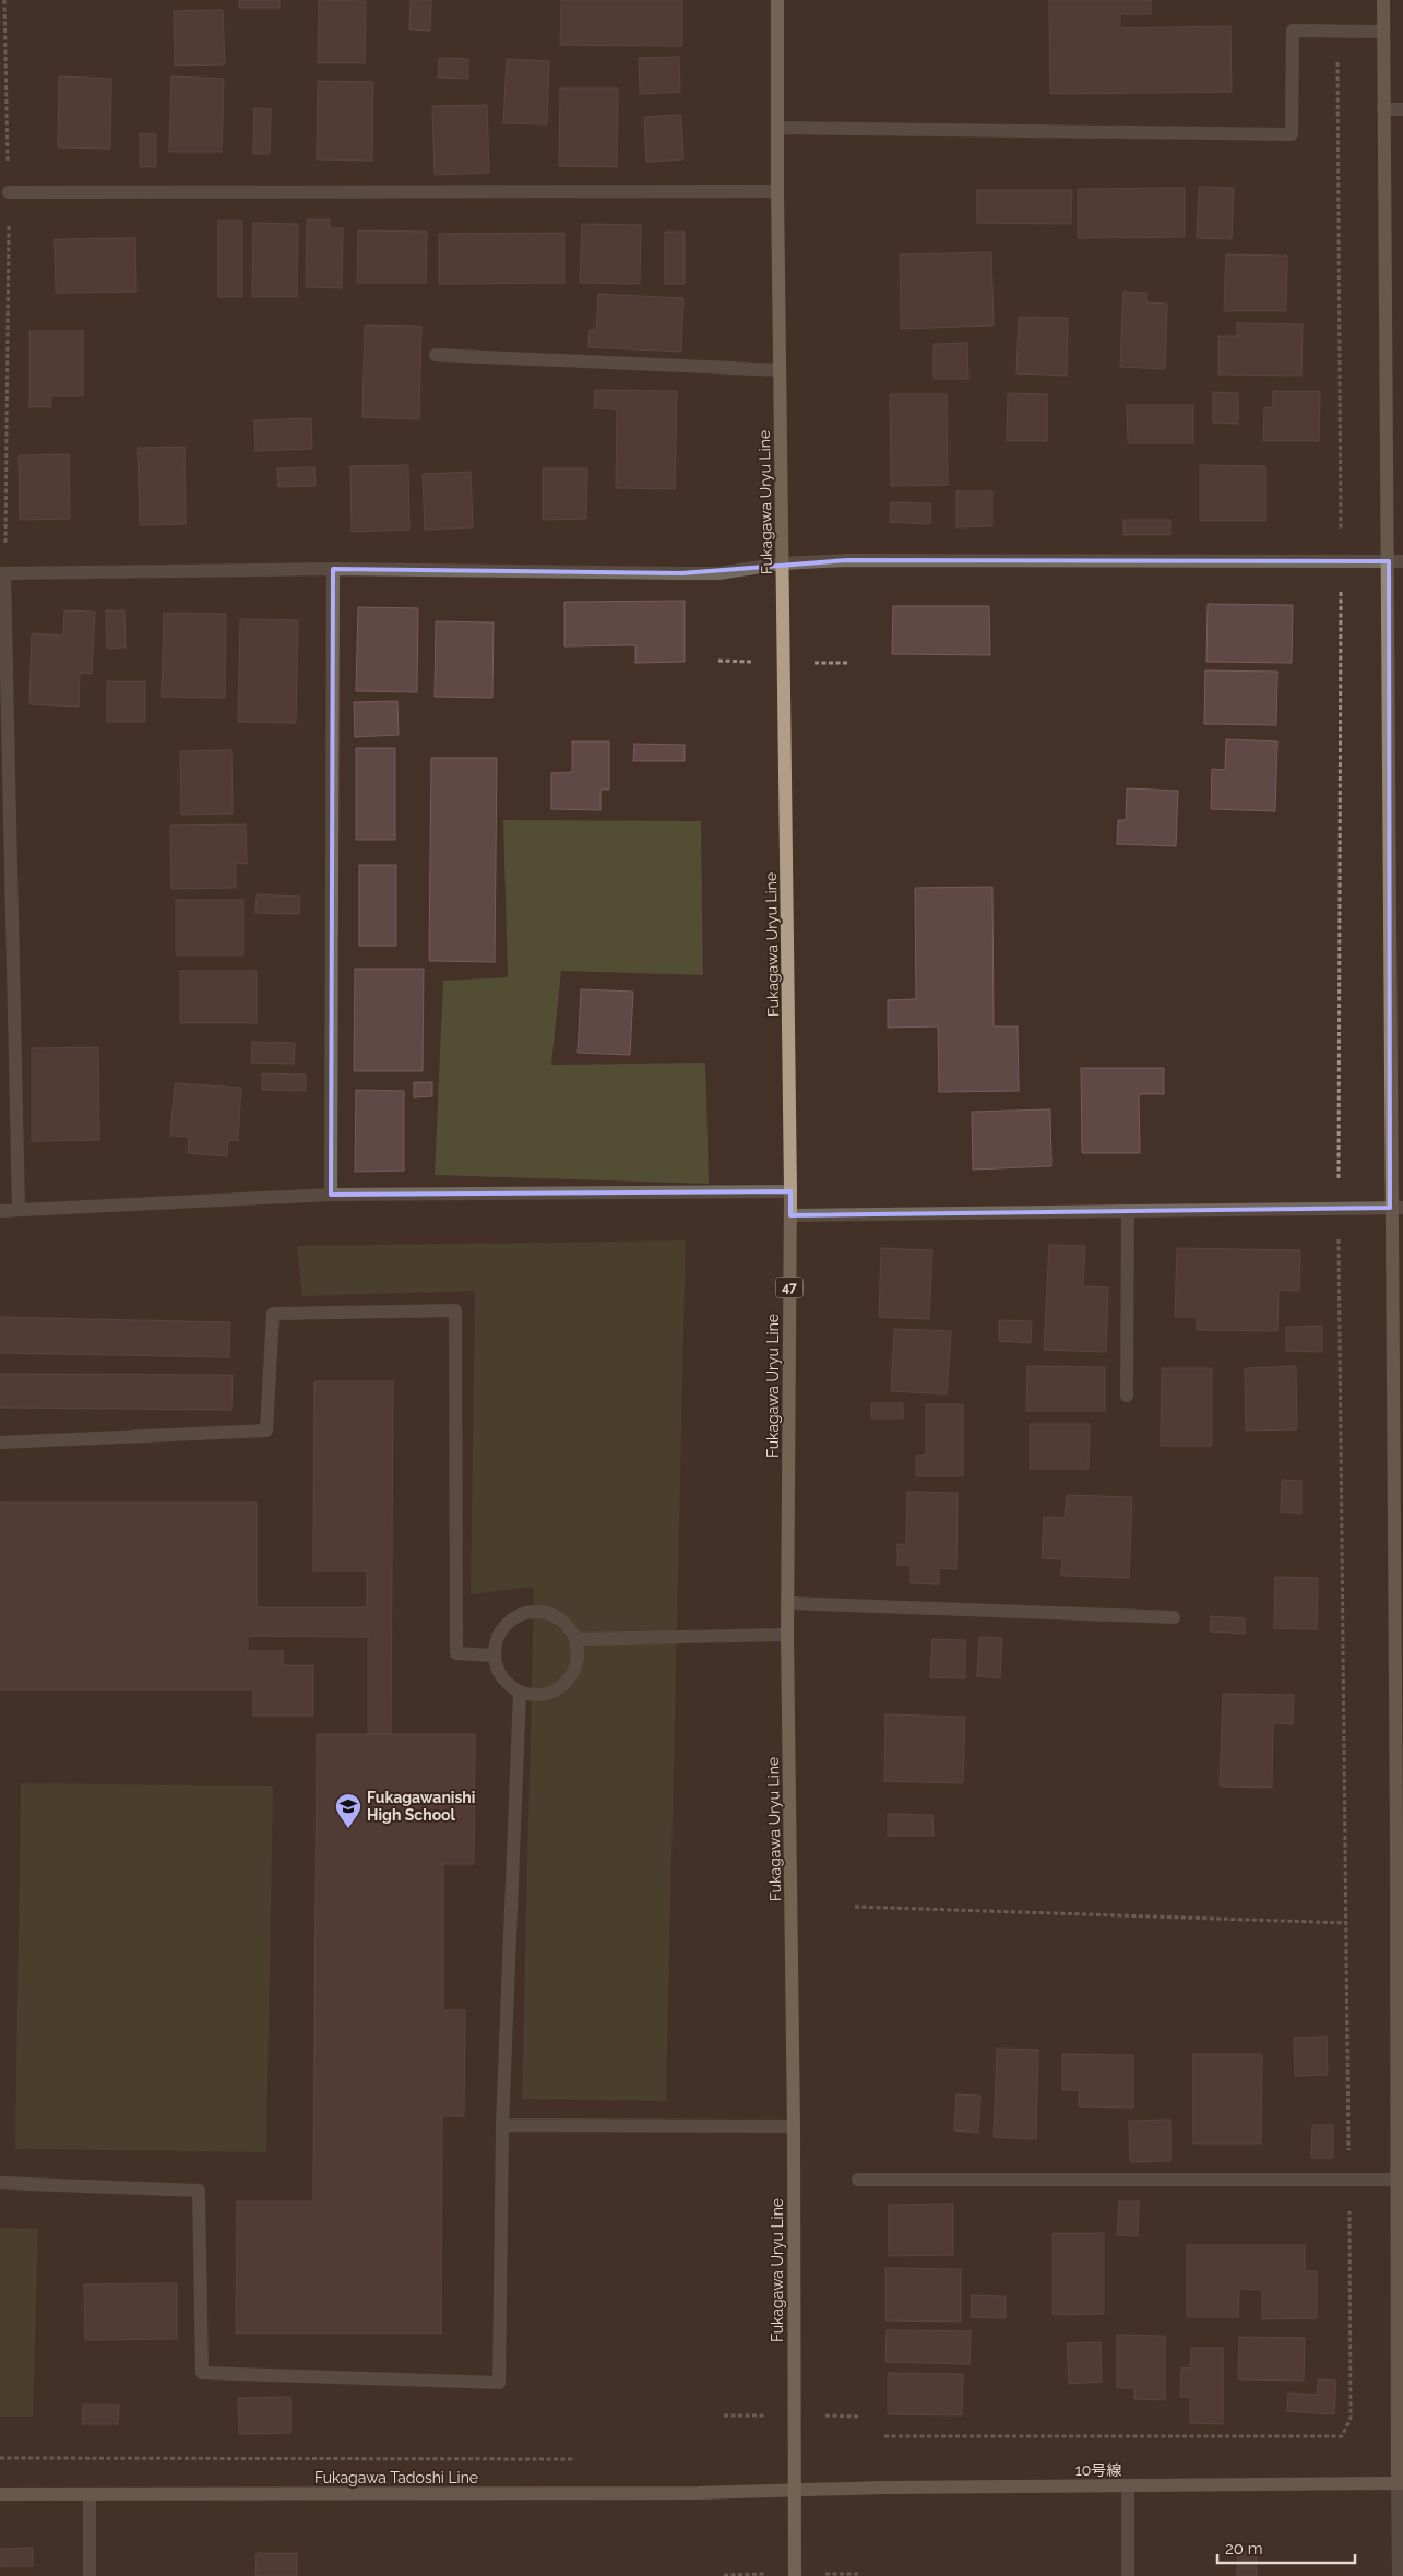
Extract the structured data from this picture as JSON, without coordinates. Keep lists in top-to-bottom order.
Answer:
{
  "streets": {
    "main road": ["Fukagawa Uryu Line", "47"],
    "street": ["10号線", "Fukagawa Tadoshi Line"]
  },
  "crossings": [
    ["Fukagawa Uryu Line", "10号線"],
    ["Fukagawa Uryu Line", "Fukagawa Tadoshi Line"],
    ["10号線", "Fukagawa Tadoshi Line"]
  ],
  "places": {
    "school or university": ["Fukagawanishi High School"]
  },
  "scale_bar": "20 m"
}
